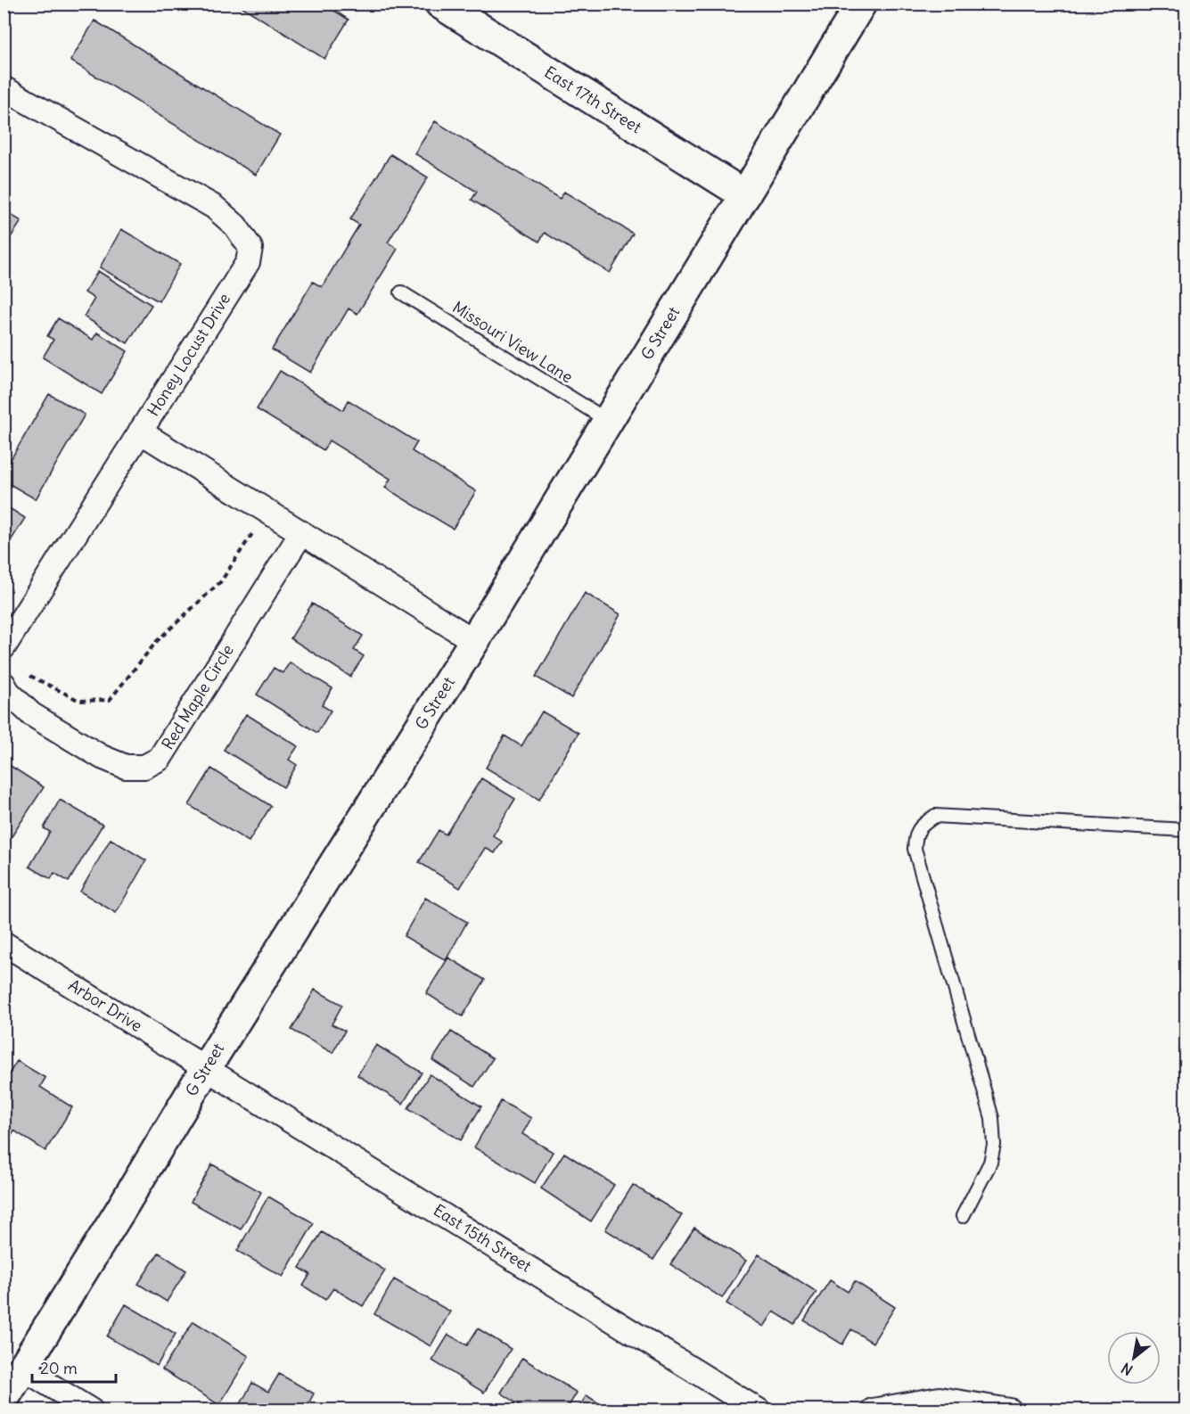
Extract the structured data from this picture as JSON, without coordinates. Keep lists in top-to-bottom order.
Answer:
{
  "streets": {
    "main road": ["East 17th Street", "G Street"],
    "street": [
      "Honey Locust Drive",
      "Red Maple Circle",
      "Arbor Drive",
      "East 15th Street"
    ],
    "lane": ["Missouri View Lane"]
  },
  "crossings": [
    ["East 17th Street", "G Street"],
    ["G Street", "Missouri View Lane"],
    ["G Street", "Honey Locust Drive"],
    ["G Street", "Arbor Drive"],
    ["G Street", "East 15th Street"],
    ["Honey Locust Drive", "Red Maple Circle"],
    ["Arbor Drive", "East 15th Street"]
  ],
  "scale_bar": "20 m",
  "north": "bottom left"
}
